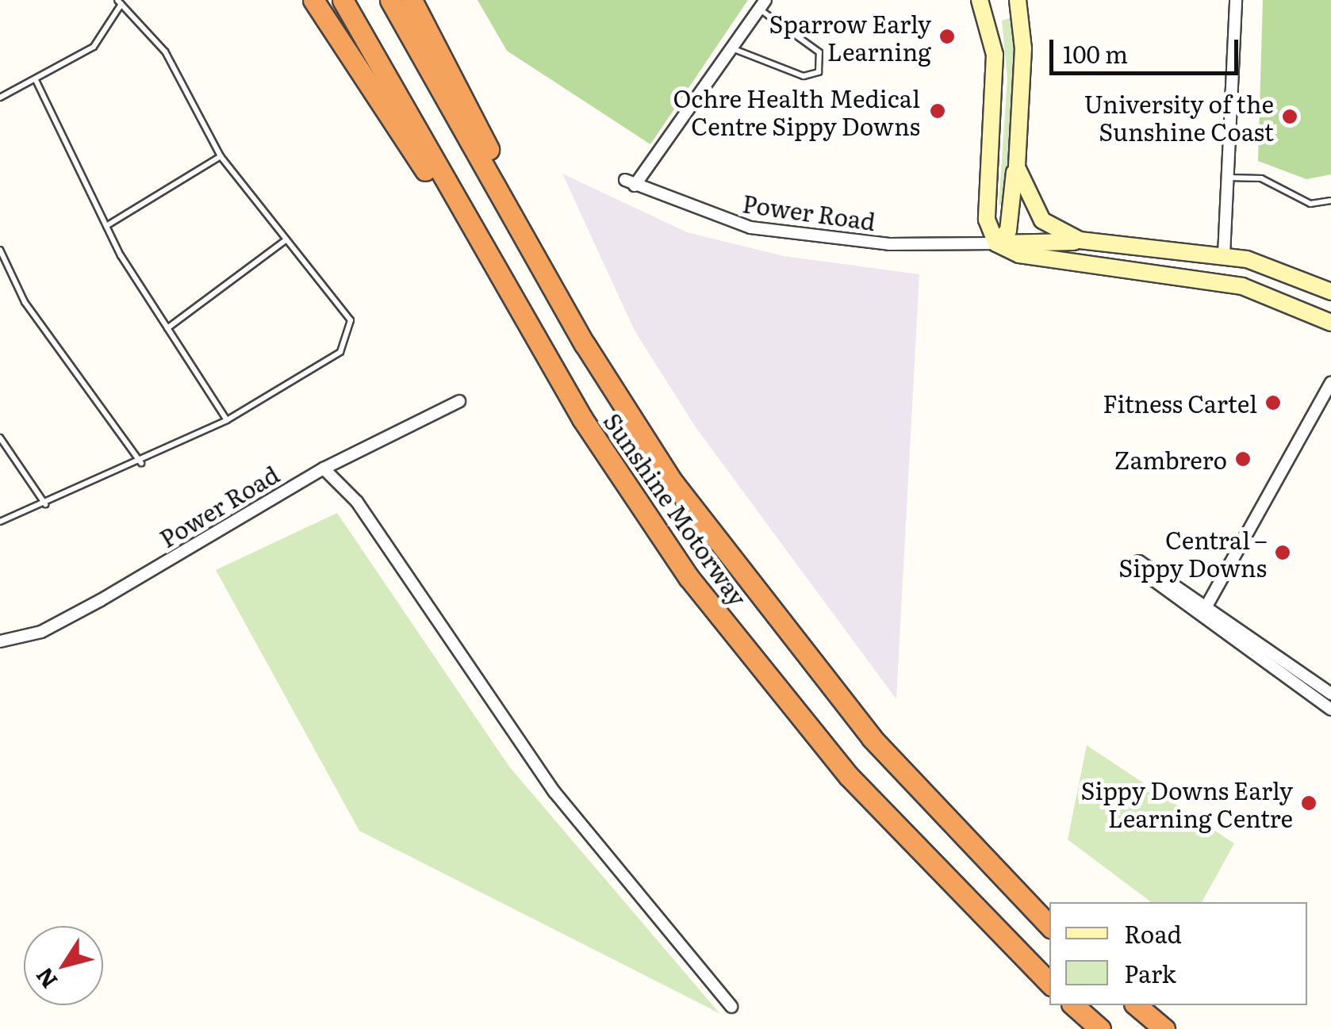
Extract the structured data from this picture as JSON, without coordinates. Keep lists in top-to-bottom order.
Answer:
{
  "streets": {
    "highway": ["Sunshine Motorway"],
    "street": ["Power Road"]
  },
  "places": [
    "Sparrow Early Learning",
    "Ochre Health Medical Centre Sippy Downs",
    "University of the Sunshine Coast",
    "Fitness Cartel",
    "Zambrero",
    "Central – Sippy Downs",
    "Sippy Downs Early Learning Centre"
  ],
  "legend": ["Road", "Park"],
  "scale_bar": "100 m",
  "north": "bottom left"
}
